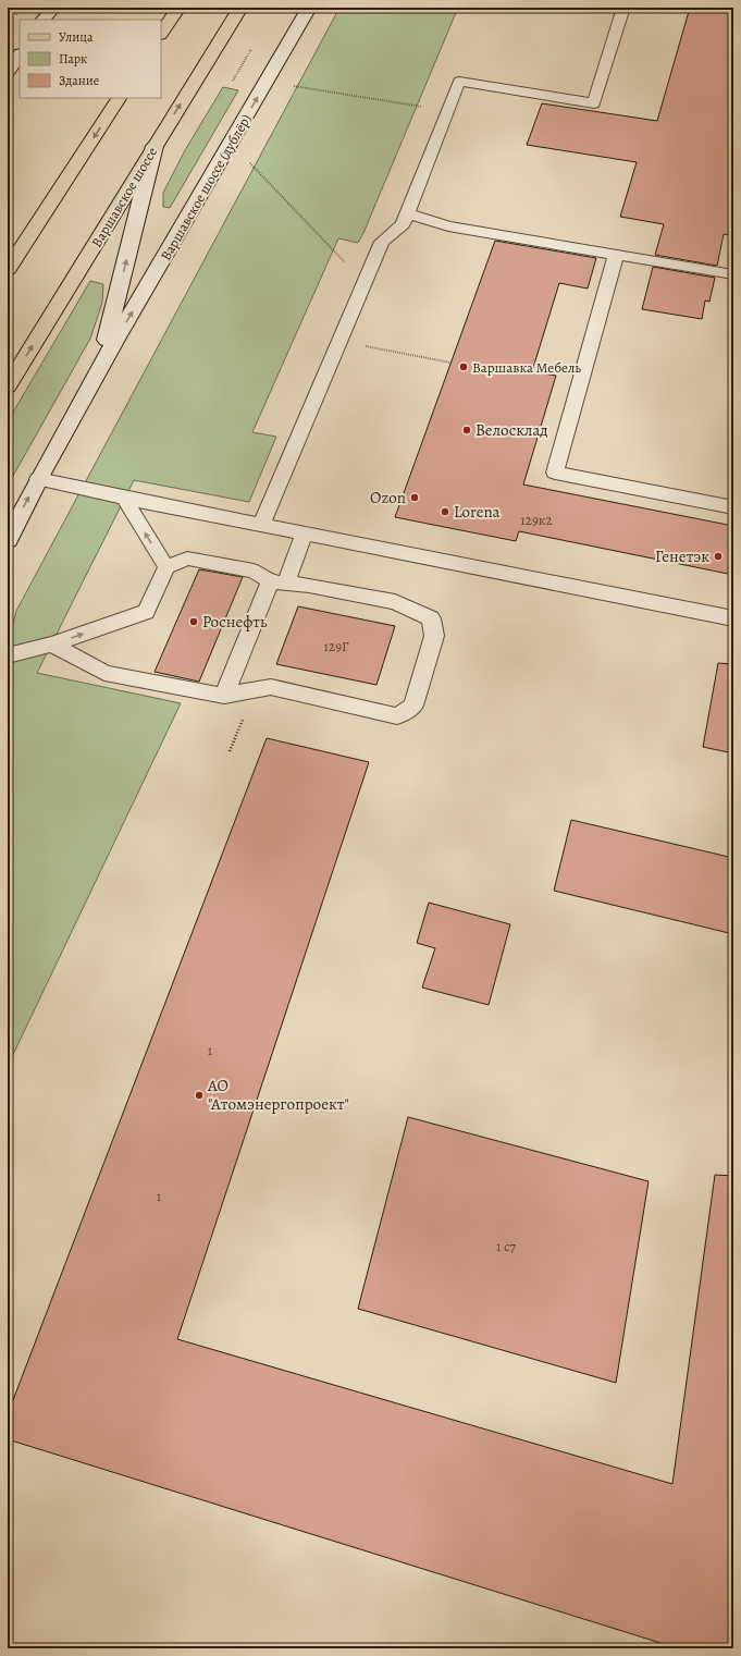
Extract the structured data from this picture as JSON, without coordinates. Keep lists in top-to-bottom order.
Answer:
{
  "streets": {
    "main road": ["Варшавское шоссе (дублёр)", "Варшавское шоссе"]
  },
  "places": [
    "Варшавка Мебель",
    "Велосклад",
    "Ozon",
    "Lorena",
    "Генетэк",
    "Роснефть",
    "АО \"Атомэнергопроект\""
  ],
  "house_numbers": [
    "129к2",
    "129Г",
    "1",
    "1",
    "1 с7"
  ],
  "legend": ["Улица", "Парк", "Здание"]
}
